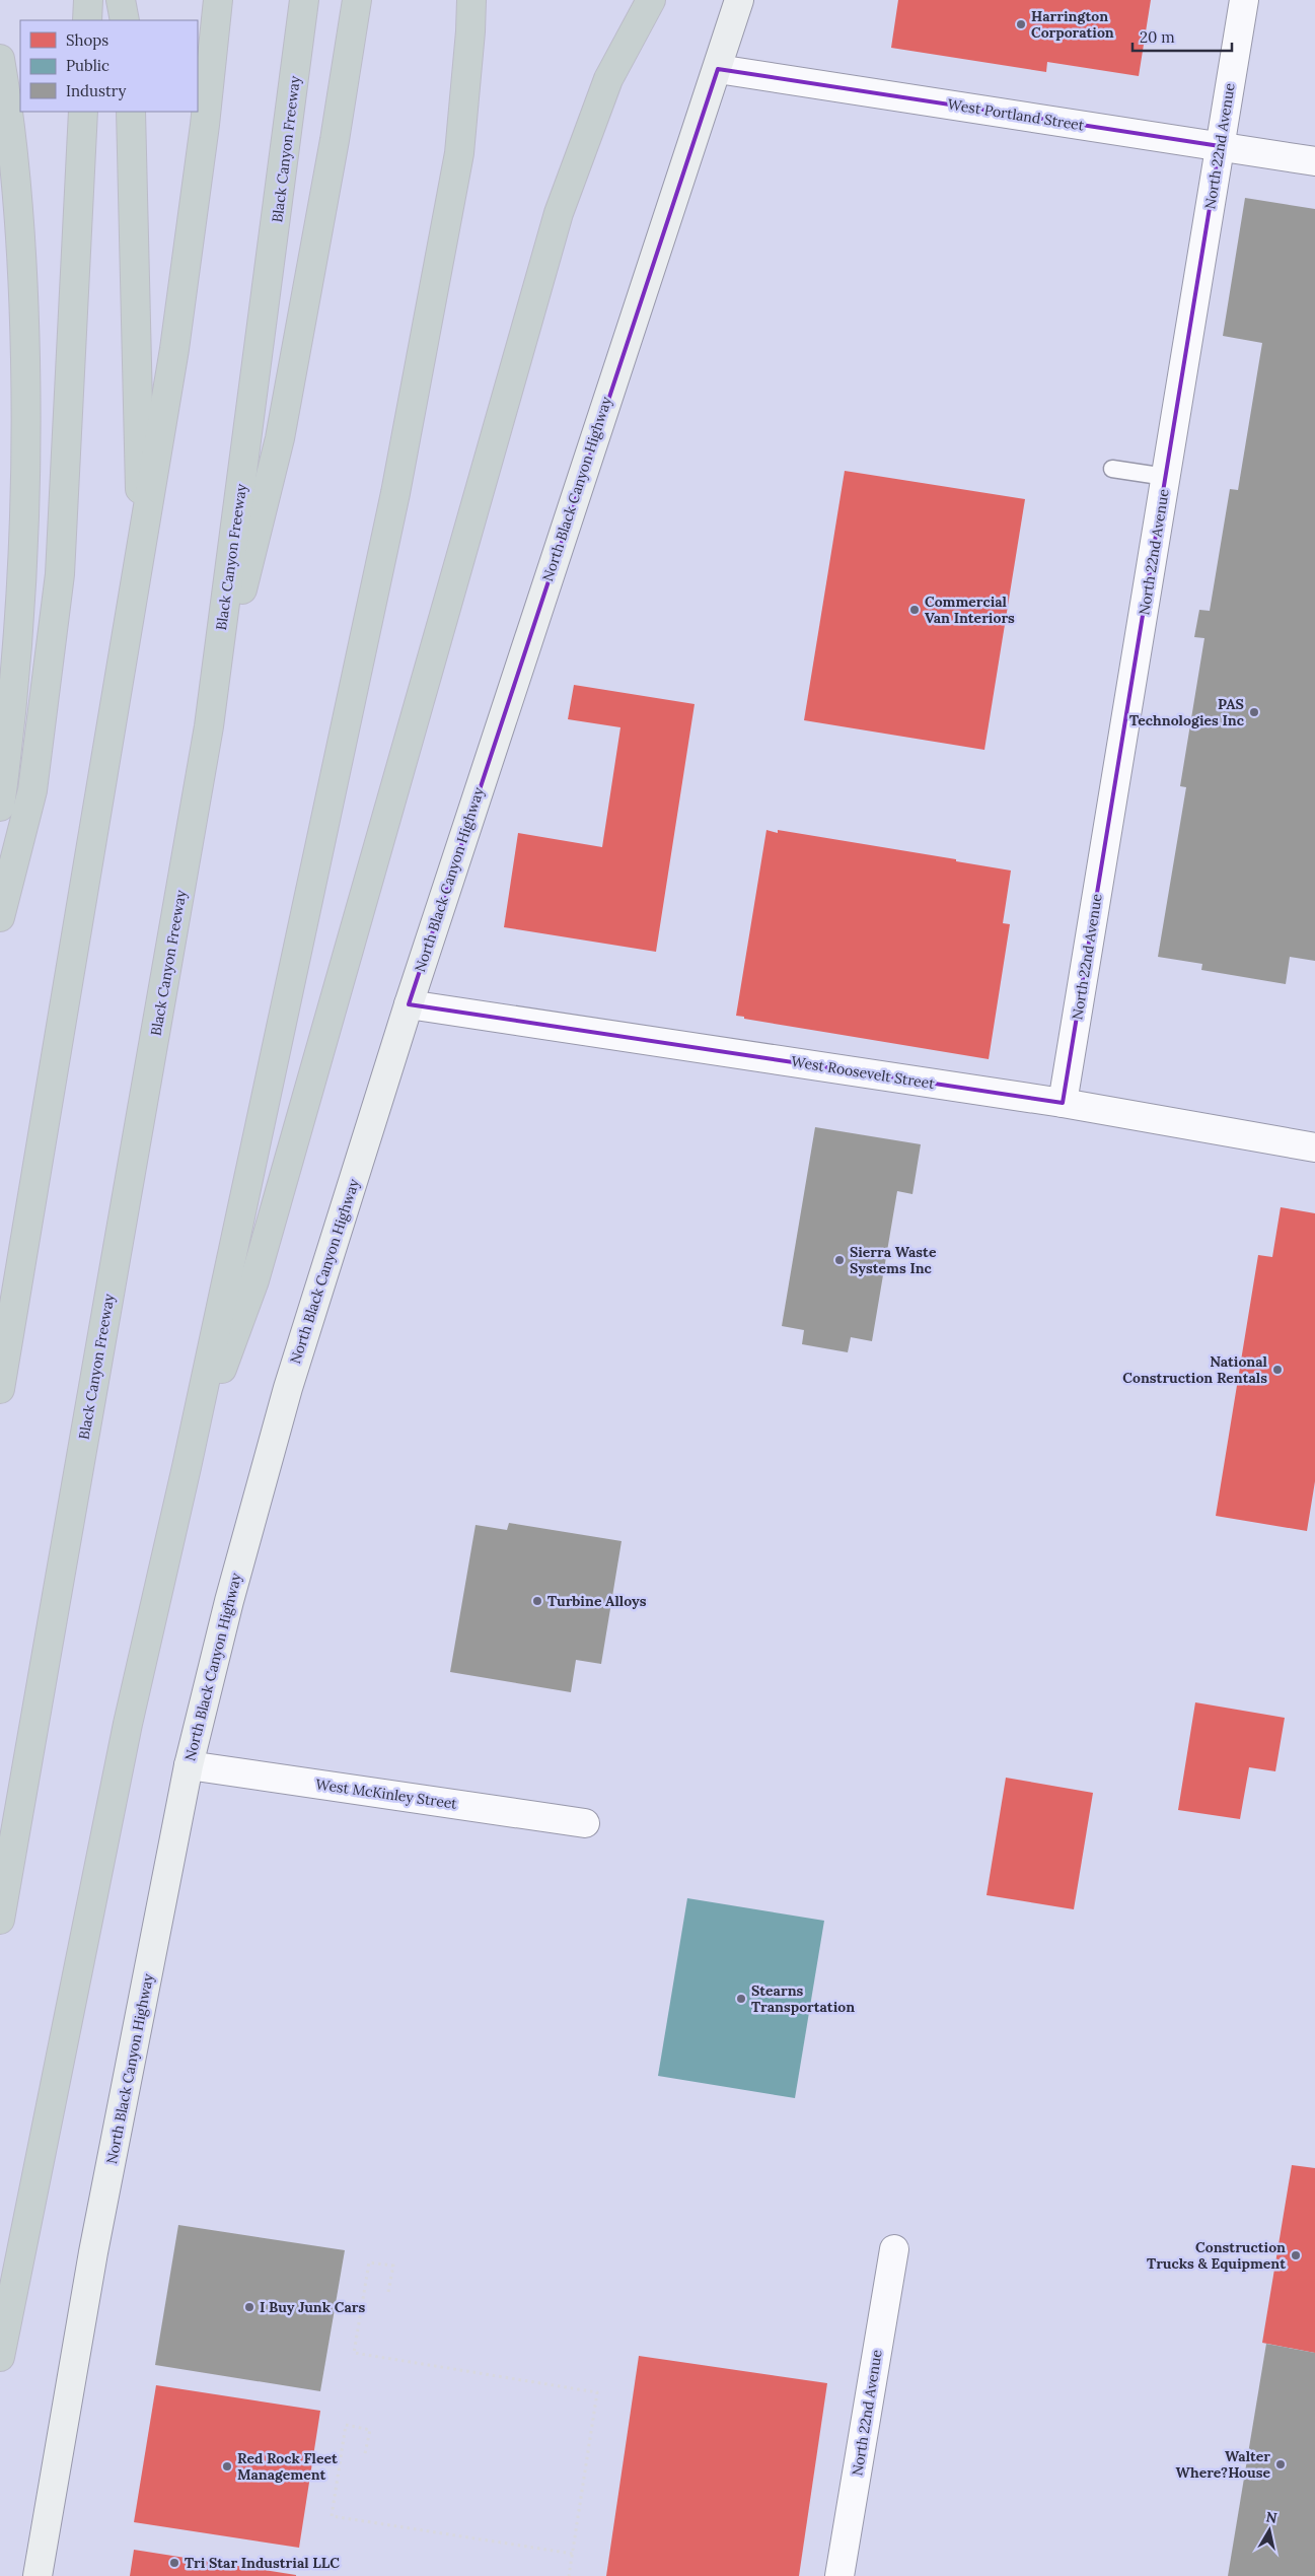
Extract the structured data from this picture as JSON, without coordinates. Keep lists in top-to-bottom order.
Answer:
{
  "streets": {
    "highway": ["Black Canyon Freeway"],
    "main road": ["North Black Canyon Highway"],
    "street": [
      "West Portland Street",
      "North 22nd Avenue",
      "West Roosevelt Street",
      "West McKinley Street"
    ]
  },
  "crossings": [
    ["West Portland Street", "North 22nd Avenue"],
    ["West Portland Street", "North Black Canyon Highway"],
    ["North 22nd Avenue", "West Roosevelt Street"],
    ["North Black Canyon Highway", "West Roosevelt Street"],
    ["North Black Canyon Highway", "West McKinley Street"]
  ],
  "places": [
    "Harrington Corporation",
    "Commercial Van Interiors",
    "PAS Technologies Inc",
    "Sierra Waste Systems Inc",
    "National Construction Rentals",
    "Turbine Alloys",
    "Stearns Transportation",
    "Construction Trucks & Equipment",
    "I Buy Junk Cars",
    "Walter Where?House",
    "Red Rock Fleet Management",
    "Tri Star Industrial LLC"
  ],
  "legend": ["Shops", "Public", "Industry"],
  "scale_bar": "20 m",
  "north": "top"
}
